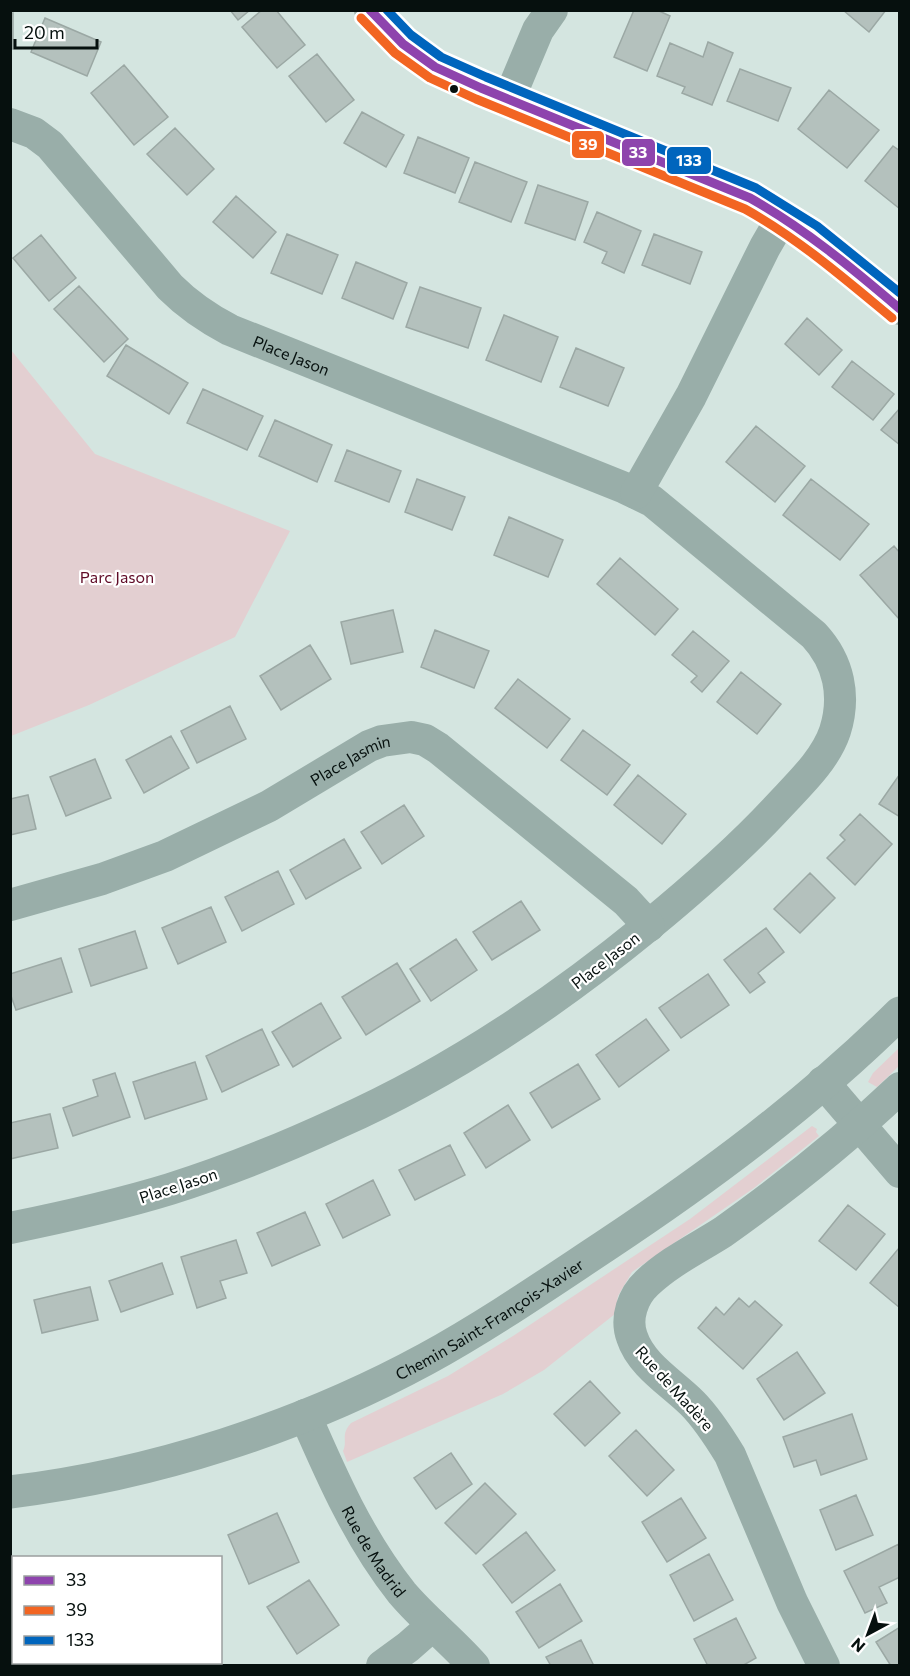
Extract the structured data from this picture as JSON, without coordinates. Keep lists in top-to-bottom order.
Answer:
{
  "streets": {
    "street": [
      "Place Jason",
      "Place Jasmin",
      "Chemin Saint-François-Xavier",
      "Rue de Madère",
      "Rue de Madrid"
    ]
  },
  "crossings": [
    ["Place Jason", "Place Jasmin"],
    ["Chemin Saint-François-Xavier", "Rue de Madrid"]
  ],
  "parks": ["Parc Jason"],
  "lines": ["transit line 33", "transit line 133", "transit line 39"],
  "legend": ["33", "39", "133"],
  "scale_bar": "20 m",
  "north": "bottom left"
}
